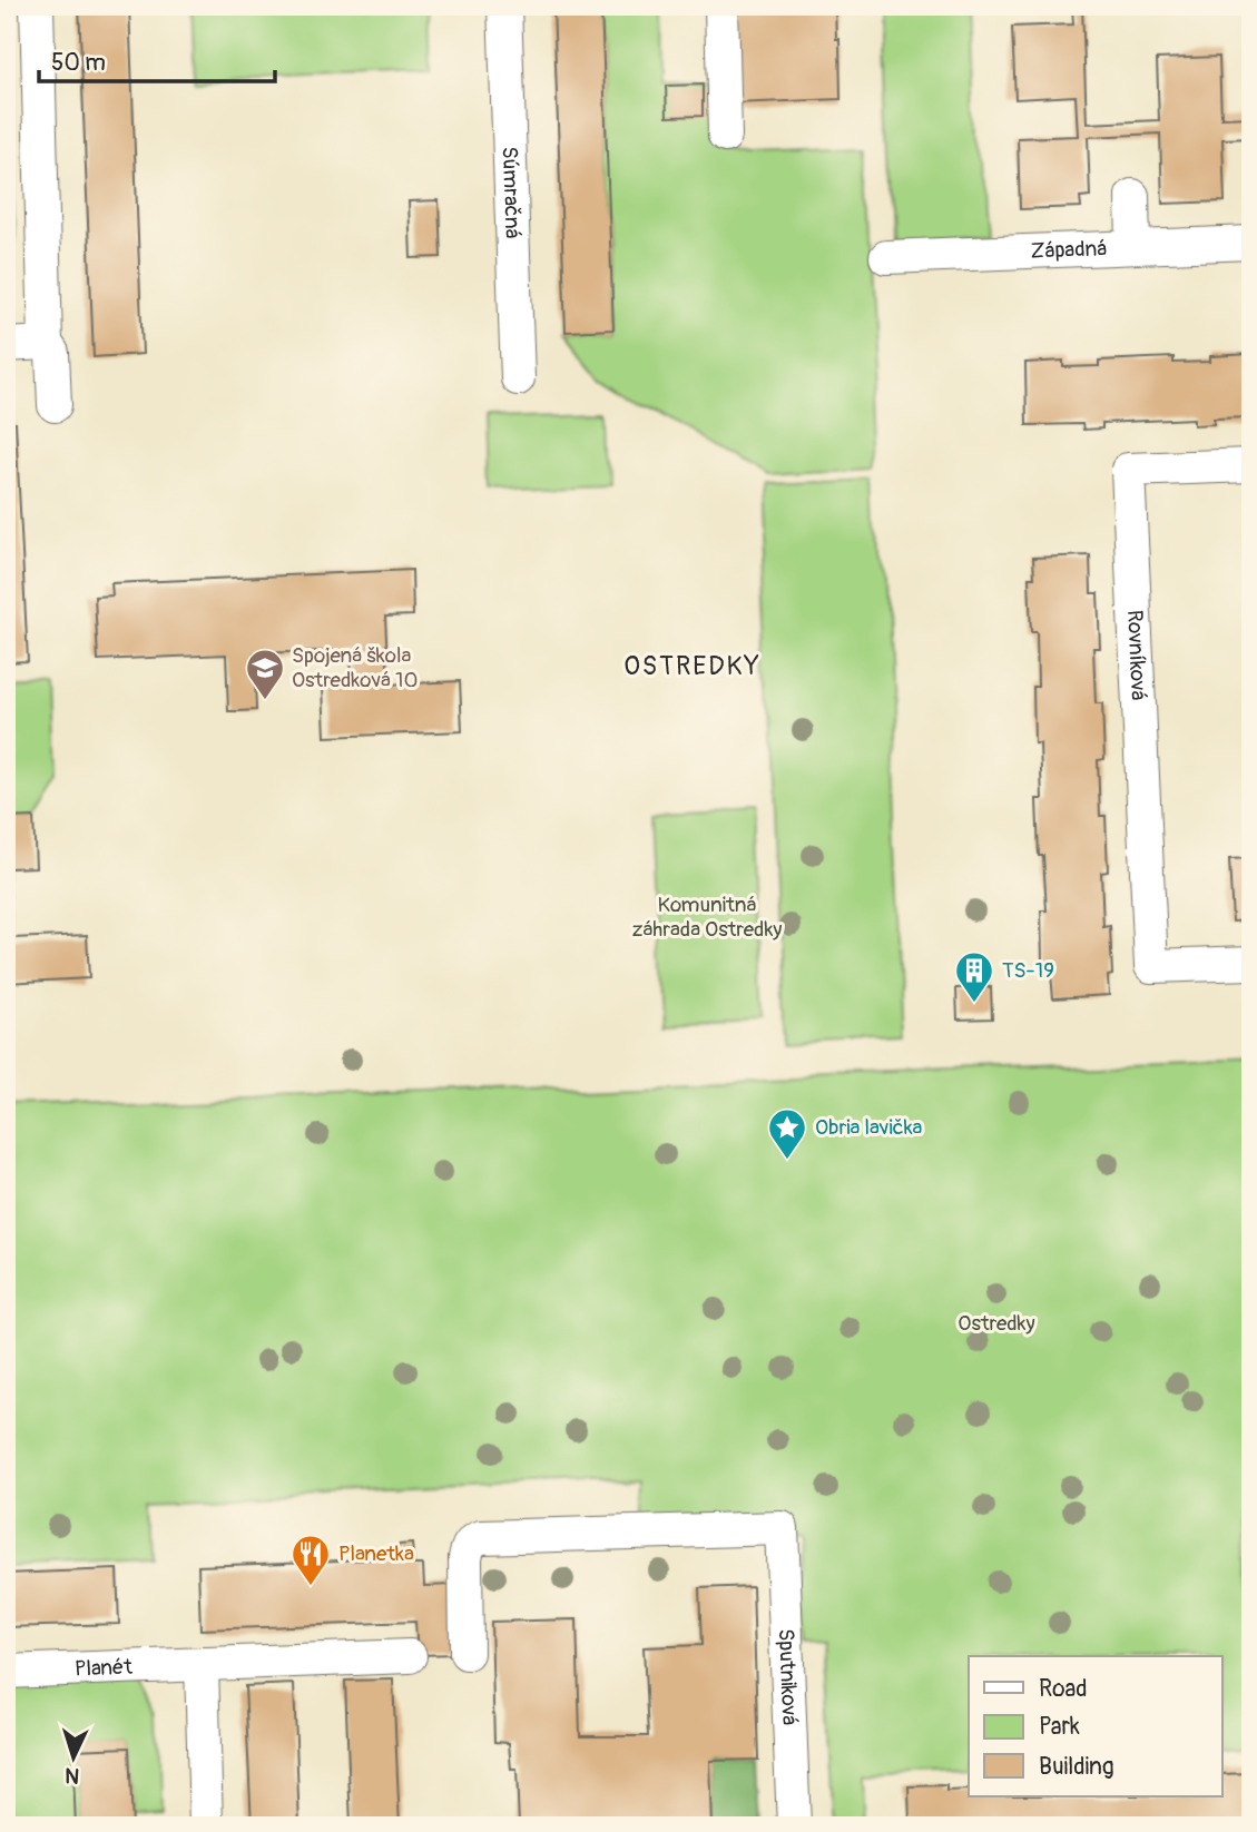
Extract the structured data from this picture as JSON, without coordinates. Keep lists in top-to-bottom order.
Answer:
{
  "streets": {
    "street": [
      "Súmračná",
      "Západná",
      "Rovníková",
      "Planét",
      "Sputniková"
    ]
  },
  "districts": ["OSTREDKY"],
  "parks": ["Komunitná záhrada Ostredky", "Ostredky"],
  "places": {
    "school or university": ["Spojená škola Ostredková 10"],
    "building": ["TS-19"],
    "place": ["Obria lavička"],
    "restaurant": ["Planetka"]
  },
  "legend": ["Road", "Park", "Building"],
  "scale_bar": "50 m",
  "north": "bottom"
}
